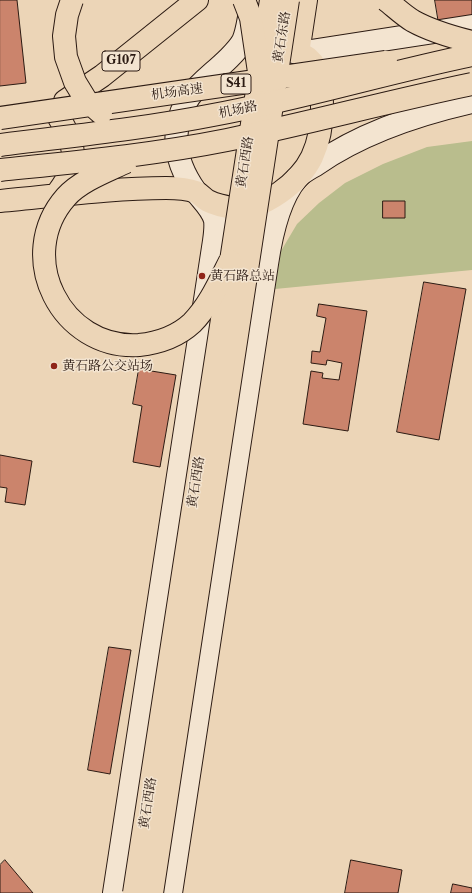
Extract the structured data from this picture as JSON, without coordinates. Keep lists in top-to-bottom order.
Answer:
{
  "streets": {
    "main road": [
      "黄石东路",
      "G107",
      "S41",
      "机场高速",
      "机场路",
      "黄石西路"
    ]
  },
  "crossings": [
    ["黄石东路", "黄石西路"],
    ["G107", "机场高速"]
  ],
  "places": ["黄石路总站", "黄石路公交站场"]
}
